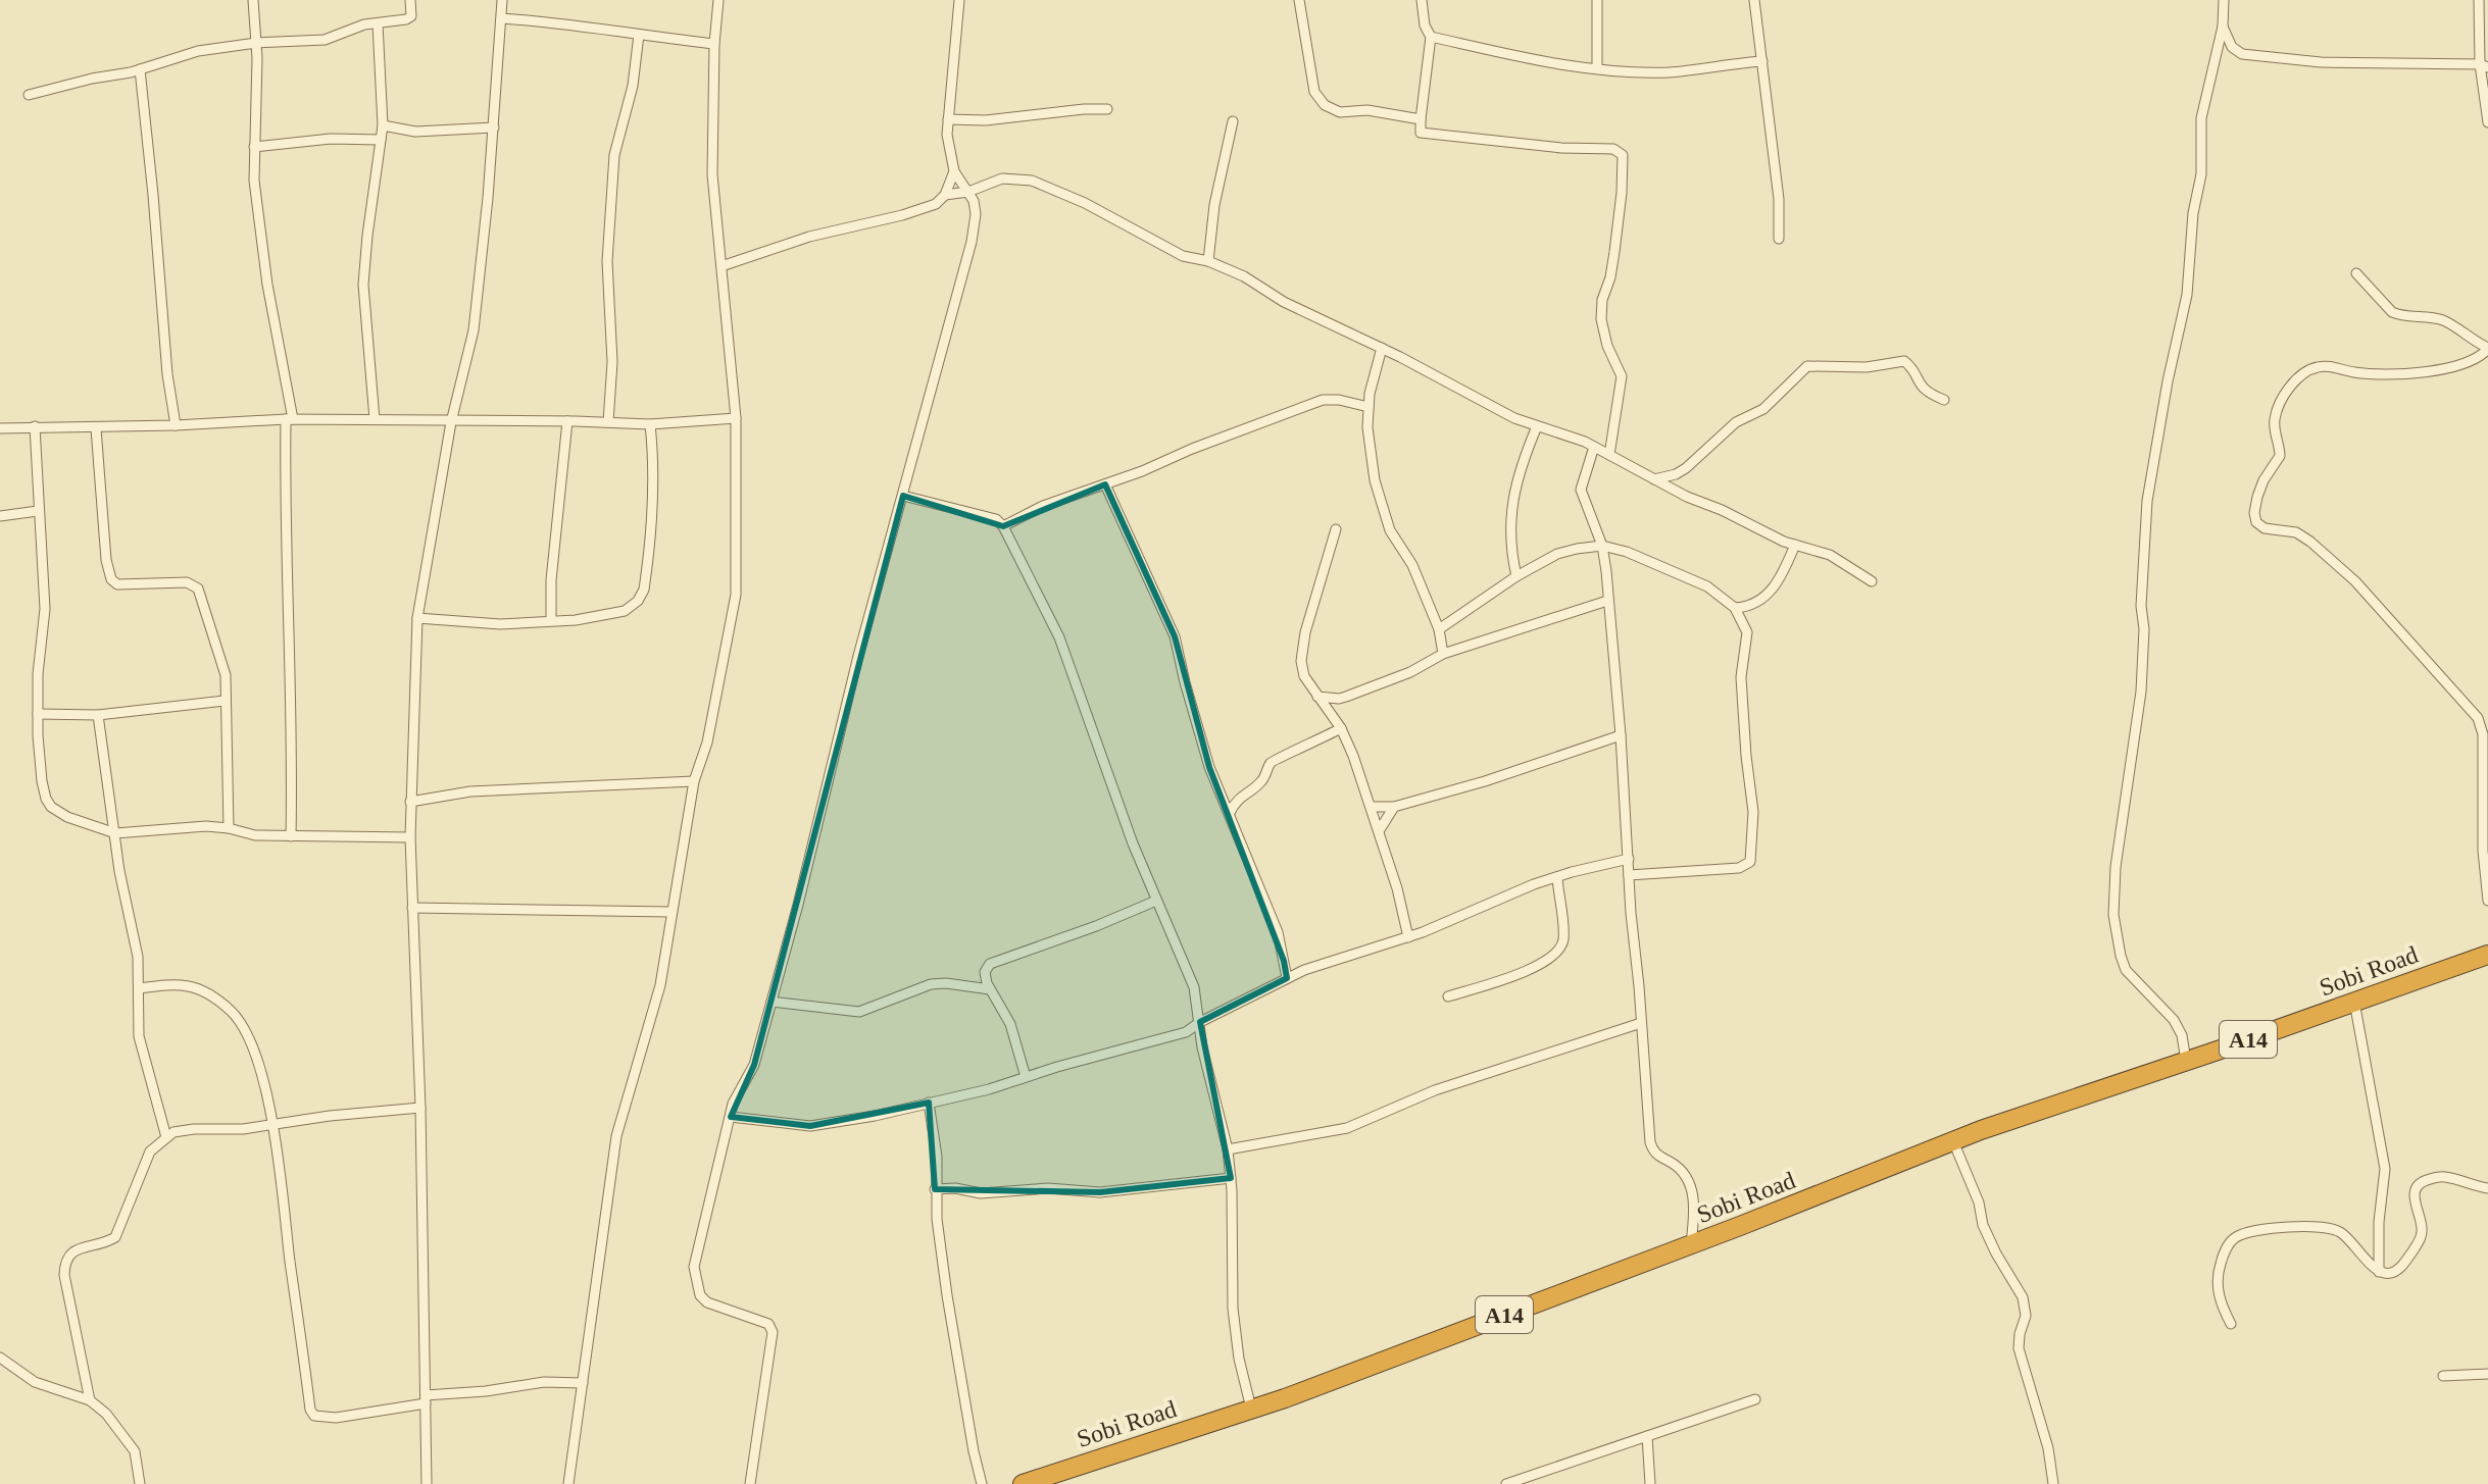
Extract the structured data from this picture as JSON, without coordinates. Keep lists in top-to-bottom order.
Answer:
{
  "streets": {
    "highway": ["Sobi Road", "A14"]
  }
}
